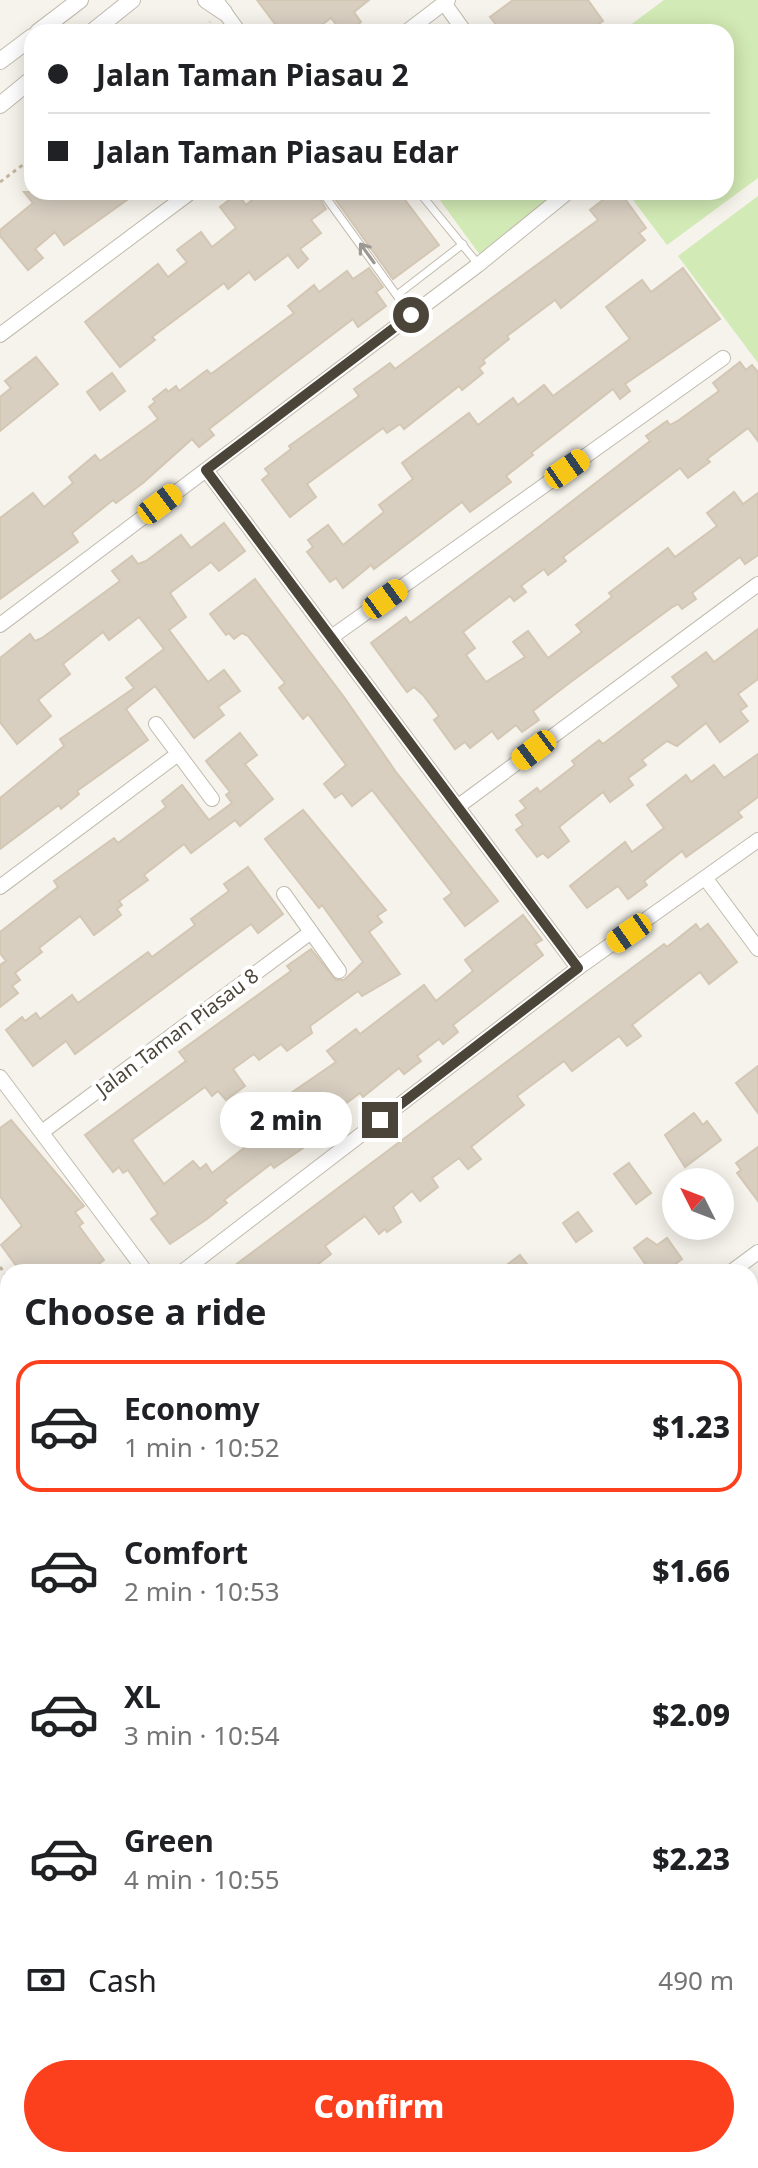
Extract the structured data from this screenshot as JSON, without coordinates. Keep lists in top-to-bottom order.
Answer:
{
  "streets": {
    "street": ["Jalan Taman Piasau 8"]
  },
  "north": "top left",
  "page": {
    "banner": ["Jalan Taman Piasau 2", "Jalan Taman Piasau Edar"],
    "bubble": "2 min",
    "heading": "Choose a ride",
    "list": [
      {
        "name": "Economy",
        "note": "1 min · 10:52",
        "value": "$1.23"
      },
      {
        "name": "Comfort",
        "note": "2 min · 10:53",
        "value": "$1.66"
      },
      {
        "name": "XL",
        "note": "3 min · 10:54",
        "value": "$2.09"
      },
      {
        "name": "Green",
        "note": "4 min · 10:55",
        "value": "$2.23"
      }
    ],
    "pay": ["Cash", "490 m"],
    "buttons": "Confirm"
  }
}
